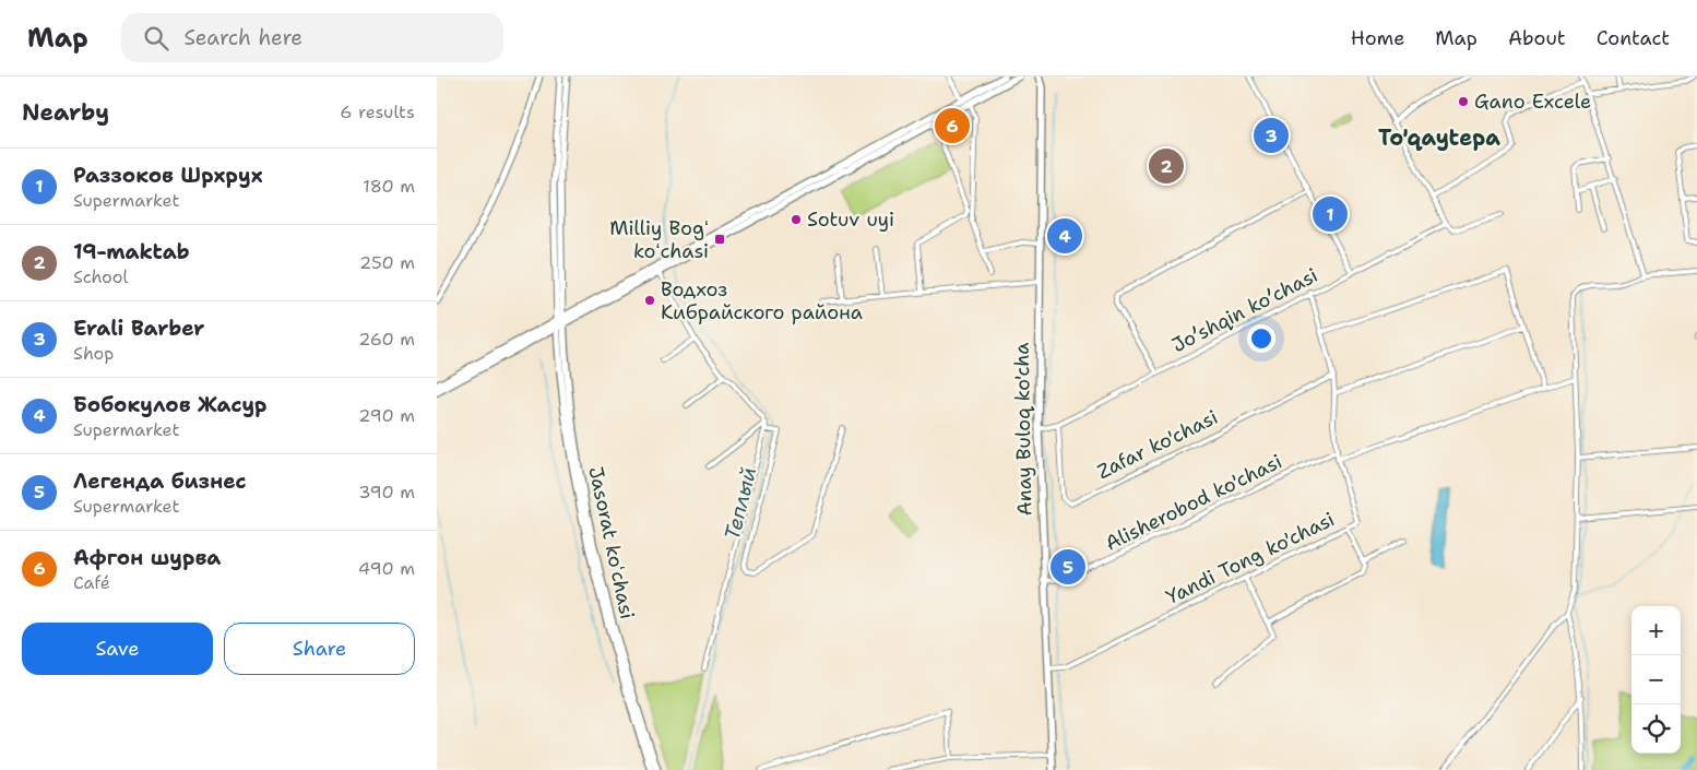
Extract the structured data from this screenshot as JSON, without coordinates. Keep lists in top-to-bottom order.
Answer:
{
  "streets": {
    "main road": ["Anay Buloq ko'cha", "Jasorat koʻchasi"],
    "street": [
      "Joʼshqin koʼchasi",
      "Zafar ko'chasi",
      "Alisherobod ko'chasi",
      "Yandi Tong ko'chasi"
    ]
  },
  "crossings": [
    ["Joʼshqin koʼchasi", "Anay Buloq ko'cha"],
    ["Joʼshqin koʼchasi", "Zafar ko'chasi"],
    ["Joʼshqin koʼchasi", "Yandi Tong ko'chasi"],
    ["Anay Buloq ko'cha", "Alisherobod ko'chasi"],
    ["Anay Buloq ko'cha", "Yandi Tong ko'chasi"],
    ["Zafar ko'chasi", "Yandi Tong ko'chasi"],
    ["Alisherobod ko'chasi", "Yandi Tong ko'chasi"]
  ],
  "districts": ["To'qaytepa"],
  "water": ["Теплый"],
  "places": {
    "other": ["Gano Excele", "Sotuv uyi", "Водхоз Кибрайского района"],
    "transit": ["Milliy Bogʻ koʻchasi"]
  },
  "page": {
    "header": "Map",
    "search": "Search here",
    "nav": [
      "Home",
      "Map",
      "About",
      "Contact"
    ],
    "heading": ["Nearby", "6 results"],
    "pins": [
      "6",
      "3",
      "2",
      "1",
      "4",
      "5"
    ],
    "list": [
      {
        "mark": "1",
        "name": "Раззоков Шрхрух",
        "note": "Supermarket",
        "value": "180 m"
      },
      {
        "mark": "2",
        "name": "19-maktab",
        "note": "School",
        "value": "250 m"
      },
      {
        "mark": "3",
        "name": "Erali Barber",
        "note": "Shop",
        "value": "260 m"
      },
      {
        "mark": "4",
        "name": "Бобокулов Жасур",
        "note": "Supermarket",
        "value": "290 m"
      },
      {
        "mark": "5",
        "name": "Легенда бизнес",
        "note": "Supermarket",
        "value": "390 m"
      },
      {
        "mark": "6",
        "name": "Афгон шурва",
        "note": "Café",
        "value": "490 m"
      }
    ],
    "buttons": ["Save", "Share"],
    "map_buttons": ["+", "−"]
  }
}
